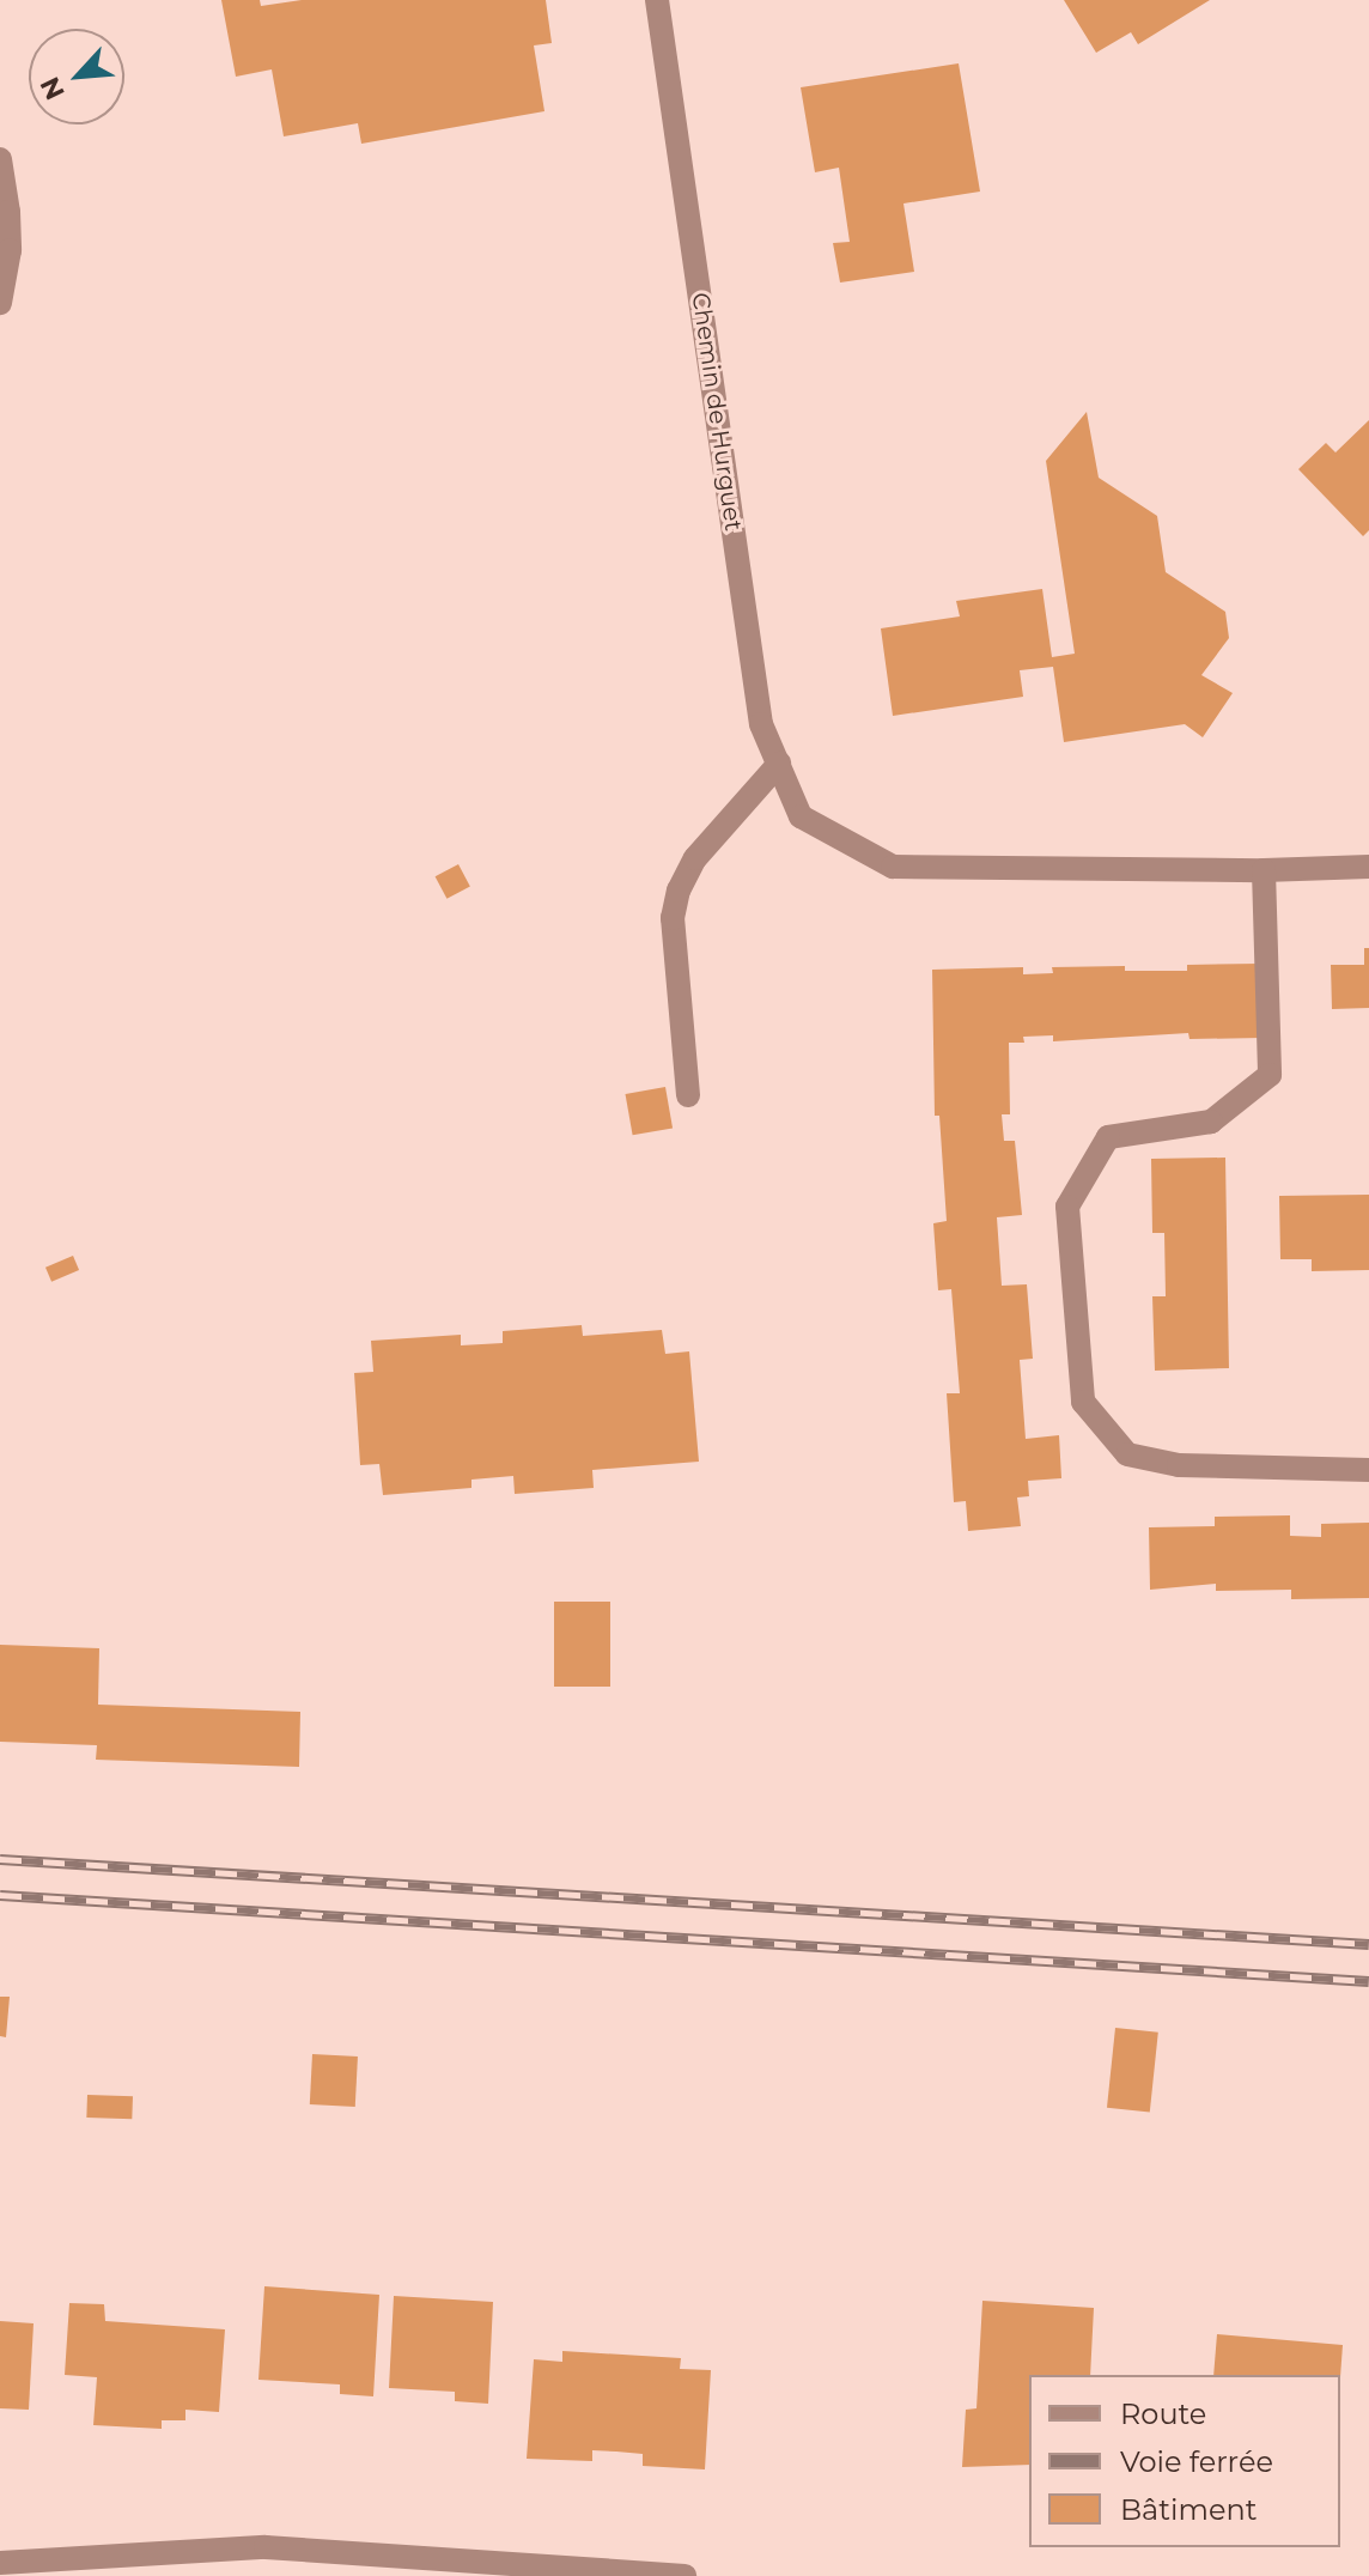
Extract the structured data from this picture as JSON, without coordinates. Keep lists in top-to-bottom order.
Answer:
{
  "streets": {
    "street": ["Chemin de Hurguet"]
  },
  "legend": ["Route", "Voie ferrée", "Bâtiment"],
  "north": "bottom left"
}
